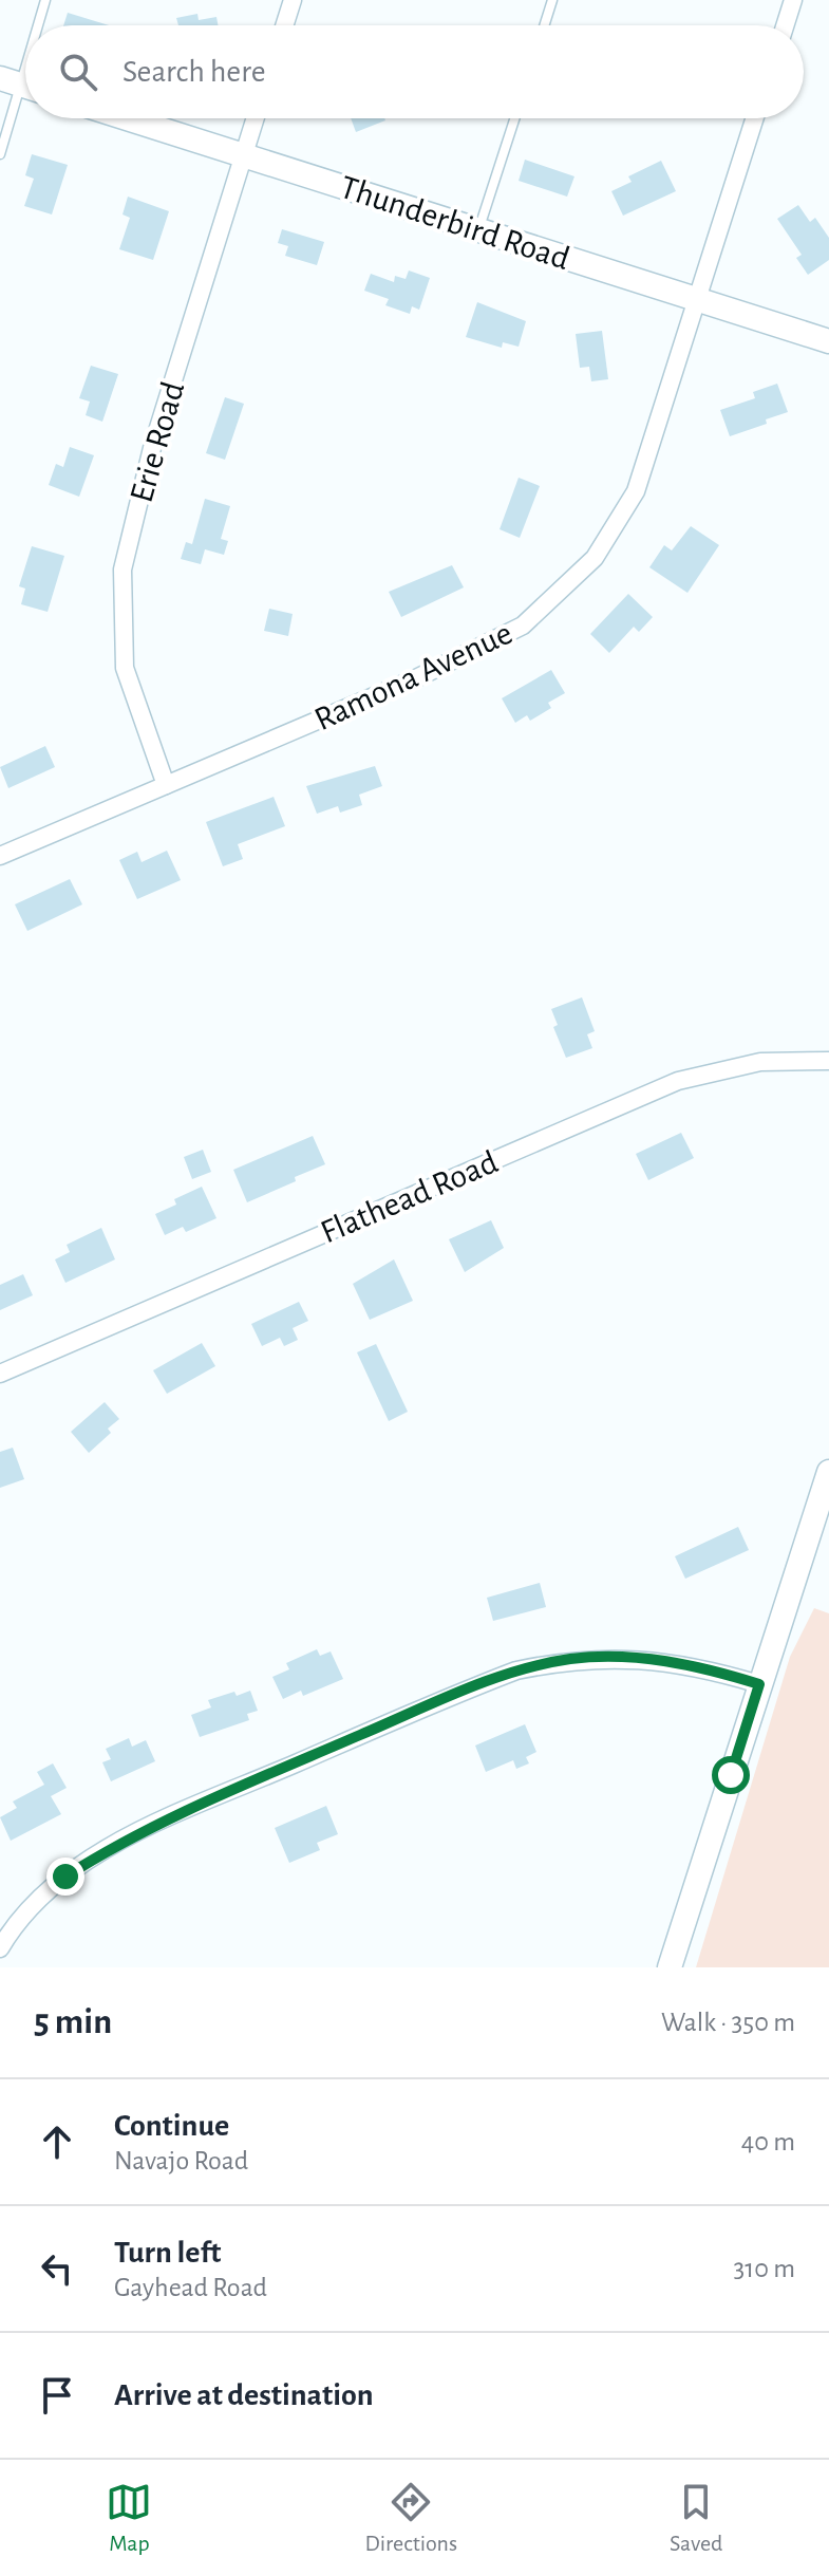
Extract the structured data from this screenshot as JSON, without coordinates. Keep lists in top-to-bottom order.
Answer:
{
  "streets": {
    "main road": ["Thunderbird Road"],
    "street": ["Erie Road", "Ramona Avenue", "Flathead Road"]
  },
  "crossings": [
    ["Thunderbird Road", "Erie Road"],
    ["Thunderbird Road", "Ramona Avenue"],
    ["Erie Road", "Ramona Avenue"]
  ],
  "page": {
    "search": "Search here",
    "heading": ["5 min", "Walk · 350 m"],
    "list": [
      ["Continue", "Navajo Road", "40 m"],
      ["Turn left", "Gayhead Road", "310 m"],
      "Arrive at destination"
    ],
    "nav": ["Map", "Directions", "Saved"]
  }
}
